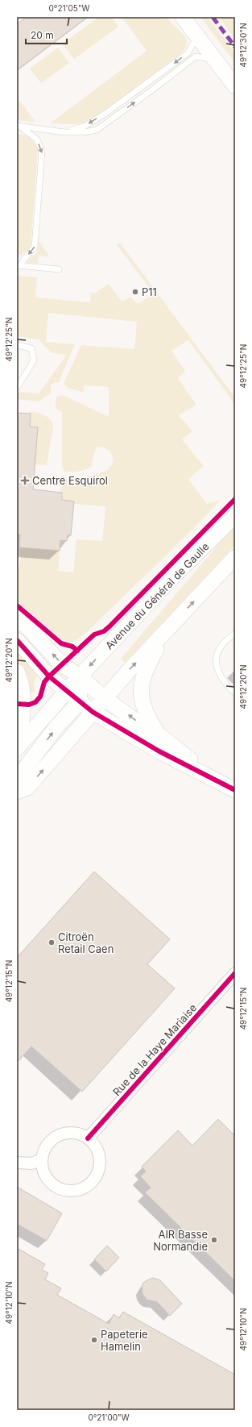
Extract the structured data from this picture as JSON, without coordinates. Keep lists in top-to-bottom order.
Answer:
{
  "streets": {
    "main road": ["Avenue du Général de Gaulle"],
    "street": ["Rue de la Haye Mariaise"]
  },
  "places": {
    "other": [
      "P11",
      "Citroën Retail Caen",
      "AIR Basse Normandie",
      "Papeterie Hamelin"
    ],
    "health": ["Centre Esquirol"]
  },
  "scale_bar": "20 m",
  "coordinates": [
    "0°21'05\"W",
    "49°12'30\"N",
    "49°12'25\"N",
    "49°12'20\"N",
    "49°12'15\"N",
    "49°12'10\"N",
    "0°21'00\"W"
  ]
}
